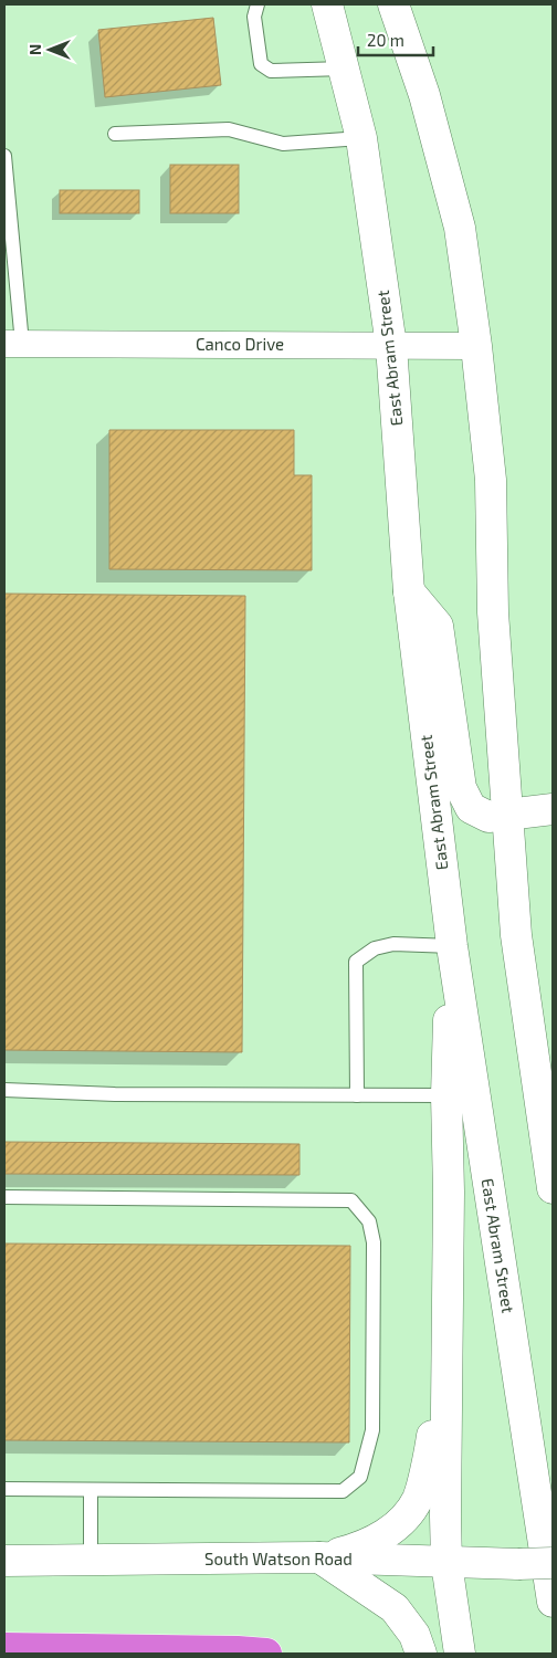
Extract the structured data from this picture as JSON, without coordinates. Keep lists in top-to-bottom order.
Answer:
{
  "streets": {
    "main road": ["East Abram Street", "South Watson Road"],
    "street": ["Canco Drive"]
  },
  "crossings": [
    ["Canco Drive", "East Abram Street"]
  ],
  "scale_bar": "20 m",
  "north": "left"
}
